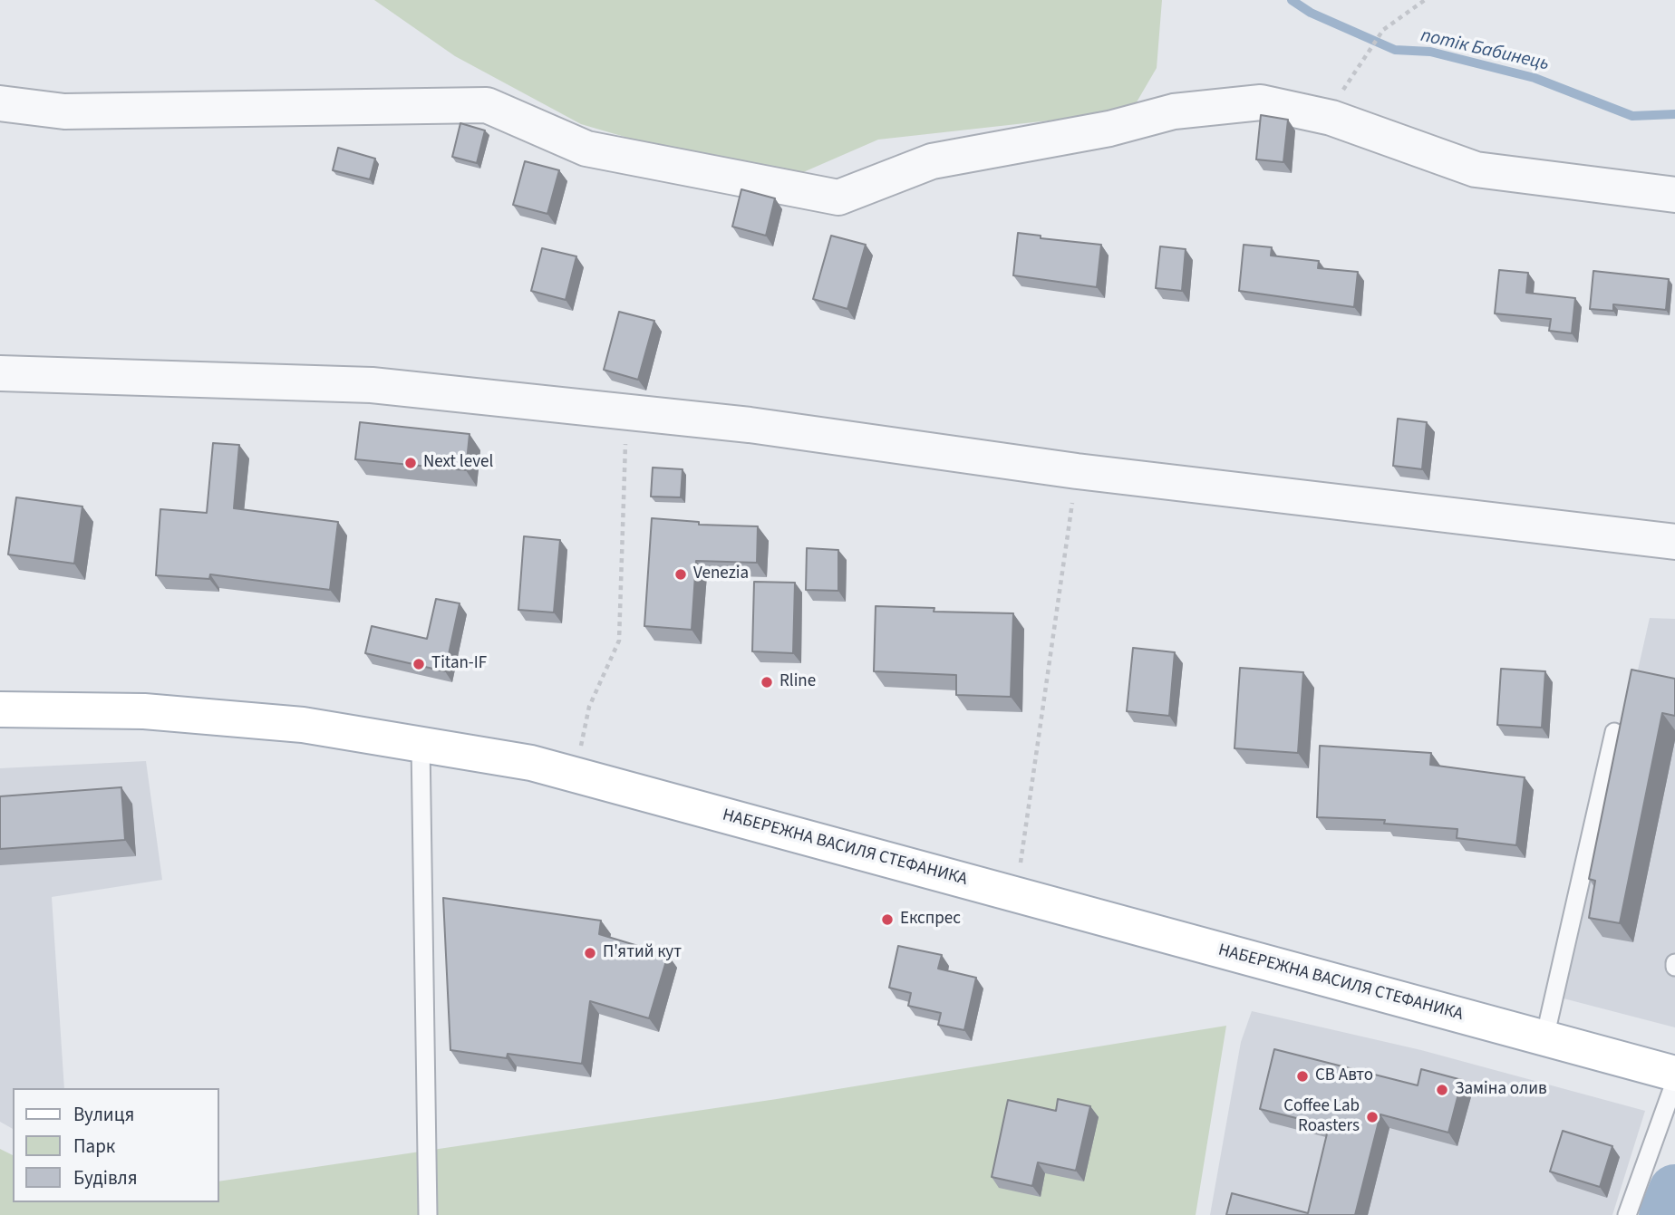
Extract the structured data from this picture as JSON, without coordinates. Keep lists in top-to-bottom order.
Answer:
{
  "streets": {
    "main road": ["НАБЕРЕЖНА ВАСИЛЯ СТЕФАНИКА"]
  },
  "water": ["потік Бабинець"],
  "places": [
    "Next level",
    "Venezia",
    "Titan-IF",
    "Rline",
    "Експрес",
    "П'ятий кут",
    "СВ Авто",
    "Заміна олив",
    "Coffee Lab Roasters"
  ],
  "legend": ["Вулиця", "Парк", "Будівля"]
}
